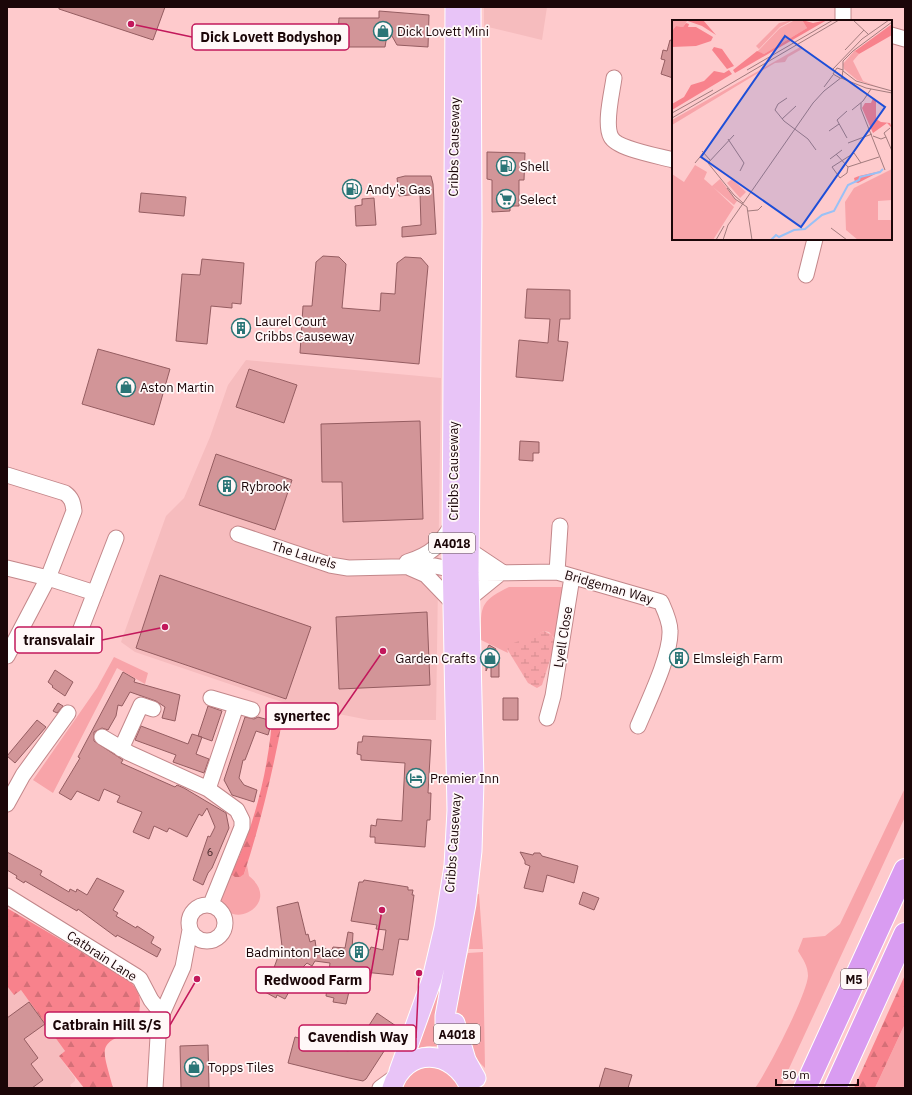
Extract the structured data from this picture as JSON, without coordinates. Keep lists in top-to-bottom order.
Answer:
{
  "streets": {
    "highway": ["M5"],
    "main road": ["Cribbs Causeway", "A4018"],
    "street": [
      "The Laurels",
      "Bridgeman Way",
      "Lyell Close",
      "Catbrain Lane"
    ]
  },
  "crossings": [
    ["Cribbs Causeway", "A4018"],
    ["Cribbs Causeway", "The Laurels"],
    ["Cribbs Causeway", "Bridgeman Way"],
    ["The Laurels", "Bridgeman Way"],
    ["Bridgeman Way", "Lyell Close"]
  ],
  "places": {
    "other": [
      "Dick Lovett Bodyshop",
      "transvalair",
      "synertec",
      "Redwood Farm",
      "Cavendish Way",
      "Catbrain Hill S/S"
    ],
    "shop": [
      "Dick Lovett Mini",
      "Aston Martin",
      "Garden Crafts",
      "Topps Tiles"
    ],
    "fuel station": ["Shell", "Andy's Gas"],
    "supermarket": ["Select"],
    "building": [
      "Laurel Court Cribbs Causeway",
      "Rybrook",
      "Elmsleigh Farm",
      "Badminton Place"
    ],
    "hotel": ["Premier Inn"]
  },
  "house_numbers": ["6"],
  "scale_bar": "50 m"
}
